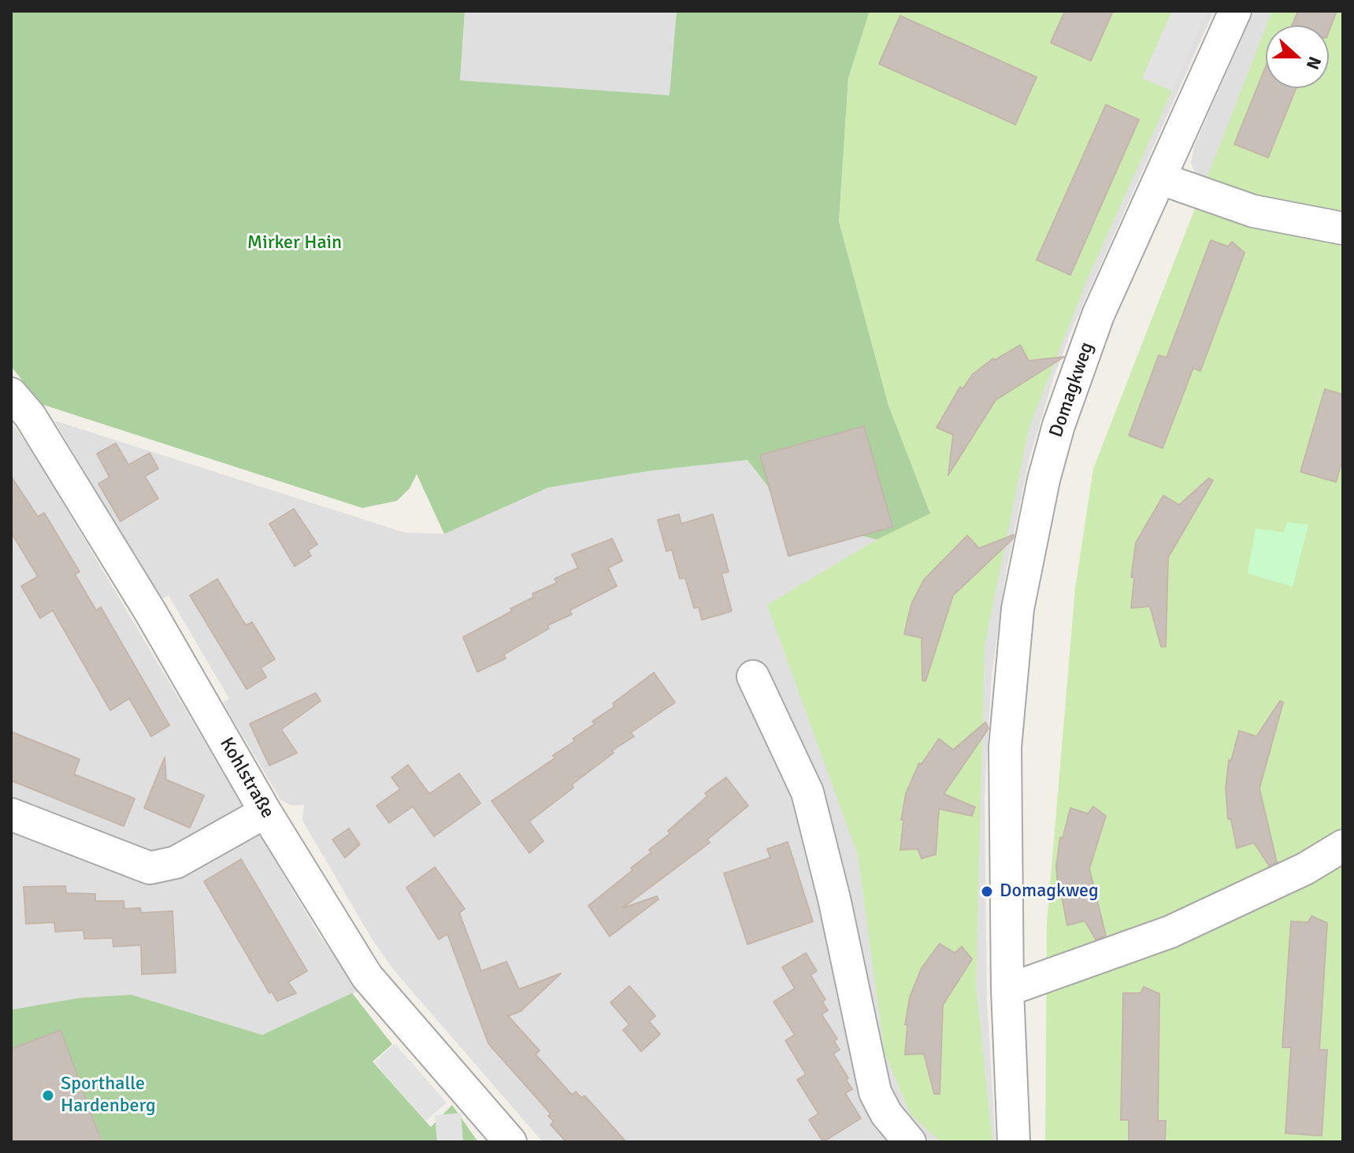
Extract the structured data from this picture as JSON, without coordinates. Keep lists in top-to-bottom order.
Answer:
{
  "streets": {
    "street": ["Domagkweg", "Kohlstraße"]
  },
  "parks": ["Mirker Hain"],
  "places": ["Domagkweg", "Sporthalle Hardenberg"],
  "north": "right"
}
